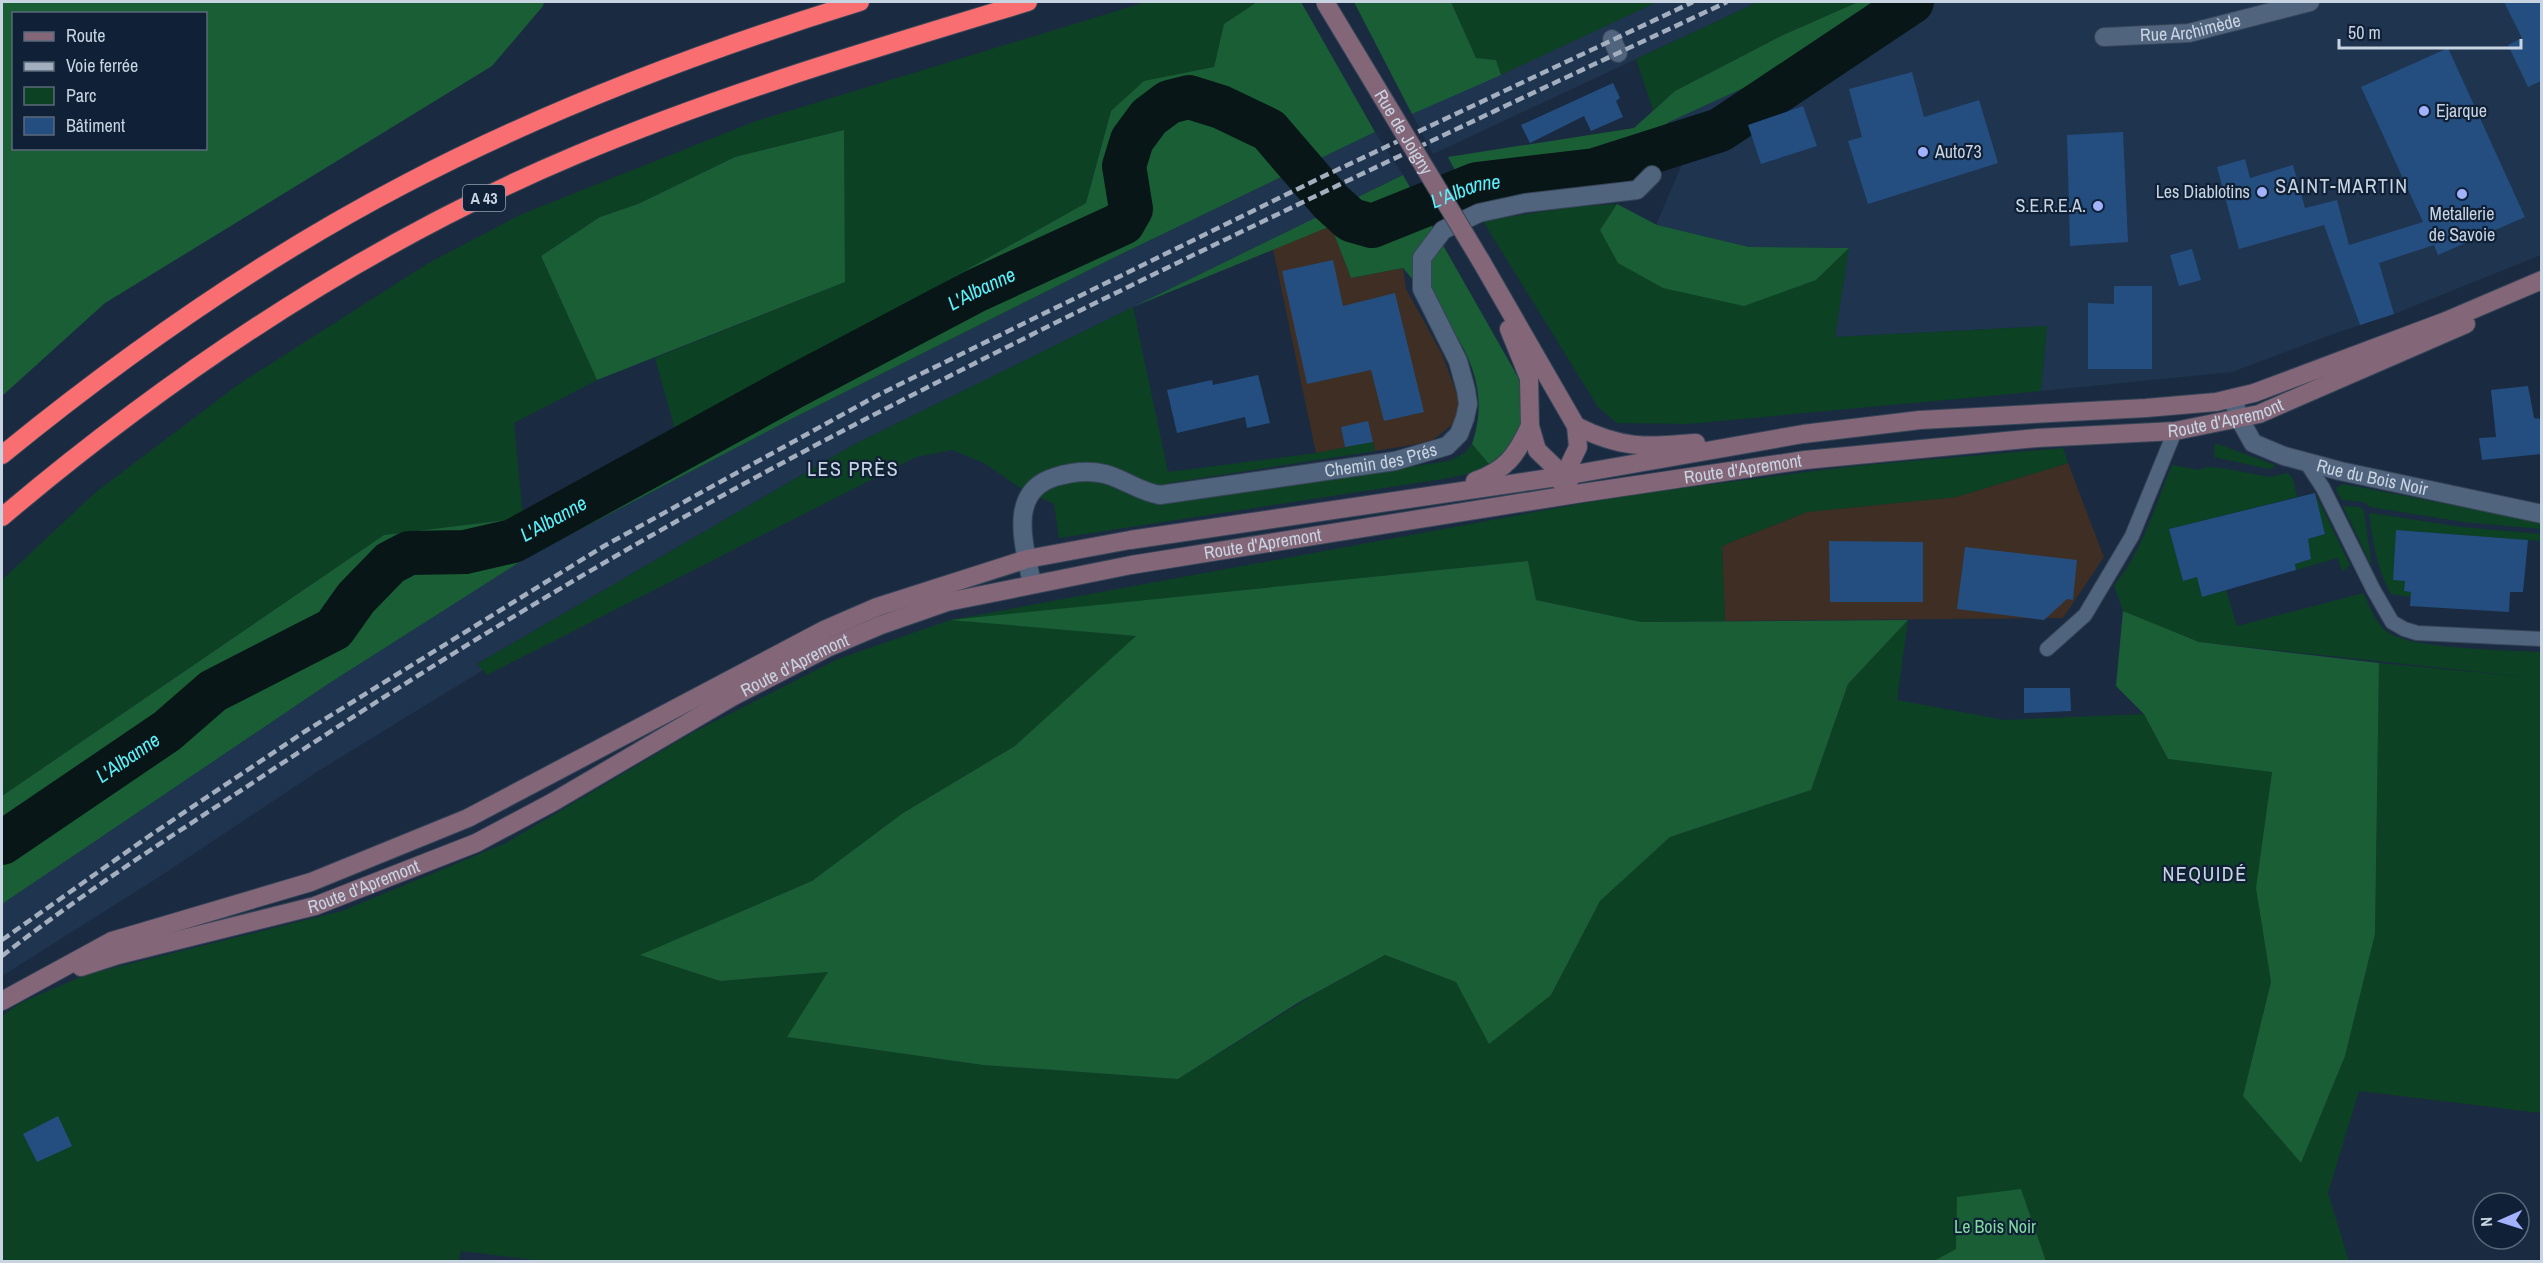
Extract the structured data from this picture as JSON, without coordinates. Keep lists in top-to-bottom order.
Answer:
{
  "streets": {
    "highway": ["A 43"],
    "main road": ["Rue de Joigny", "Route d'Apremont"],
    "street": ["Rue Archimède", "Chemin des Prés", "Rue du Bois Noir"]
  },
  "crossings": [
    ["Rue de Joigny", "Route d'Apremont"],
    ["Route d'Apremont", "Chemin des Prés"],
    ["Route d'Apremont", "Rue du Bois Noir"]
  ],
  "districts": ["SAINT-MARTIN", "LES PRÈS", "NEQUIDÉ"],
  "water": ["L'Albanne"],
  "parks": ["Le Bois Noir"],
  "places": [
    "Ejarque",
    "Auto73",
    "Les Diablotins",
    "Metallerie de Savoie",
    "S.E.R.E.A."
  ],
  "legend": [
    "Route",
    "Voie ferrée",
    "Parc",
    "Bâtiment"
  ],
  "scale_bar": "50 m",
  "north": "left"
}
